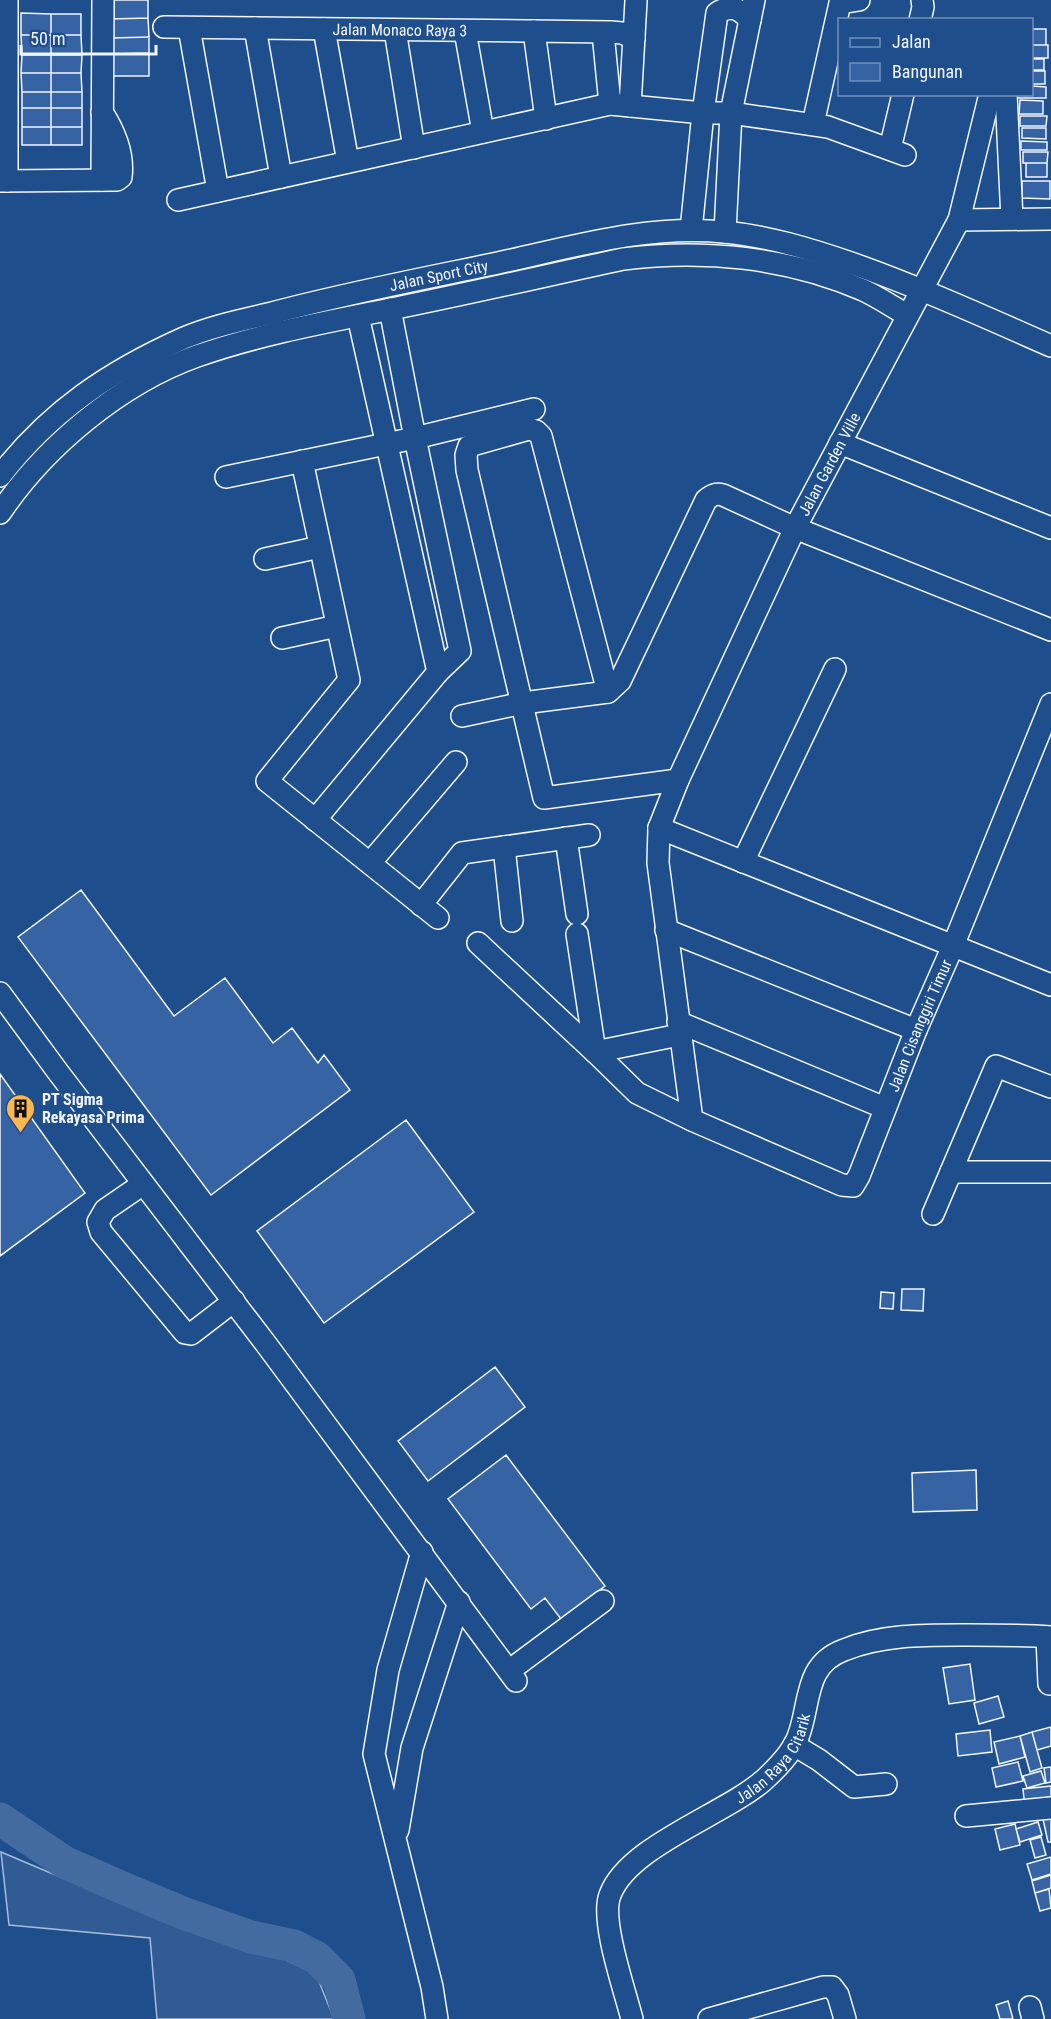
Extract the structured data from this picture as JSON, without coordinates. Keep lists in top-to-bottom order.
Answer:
{
  "streets": {
    "street": [
      "Jalan Monaco Raya 3",
      "Jalan Sport City",
      "Jalan Garden Ville",
      "Jalan Cisanggiri Timur",
      "Jalan Raya Citarik"
    ]
  },
  "crossings": [
    ["Jalan Sport City", "Jalan Garden Ville"]
  ],
  "places": {
    "building": ["PT Sigma Rekayasa Prima"]
  },
  "legend": ["Jalan", "Bangunan"],
  "scale_bar": "50 m"
}
